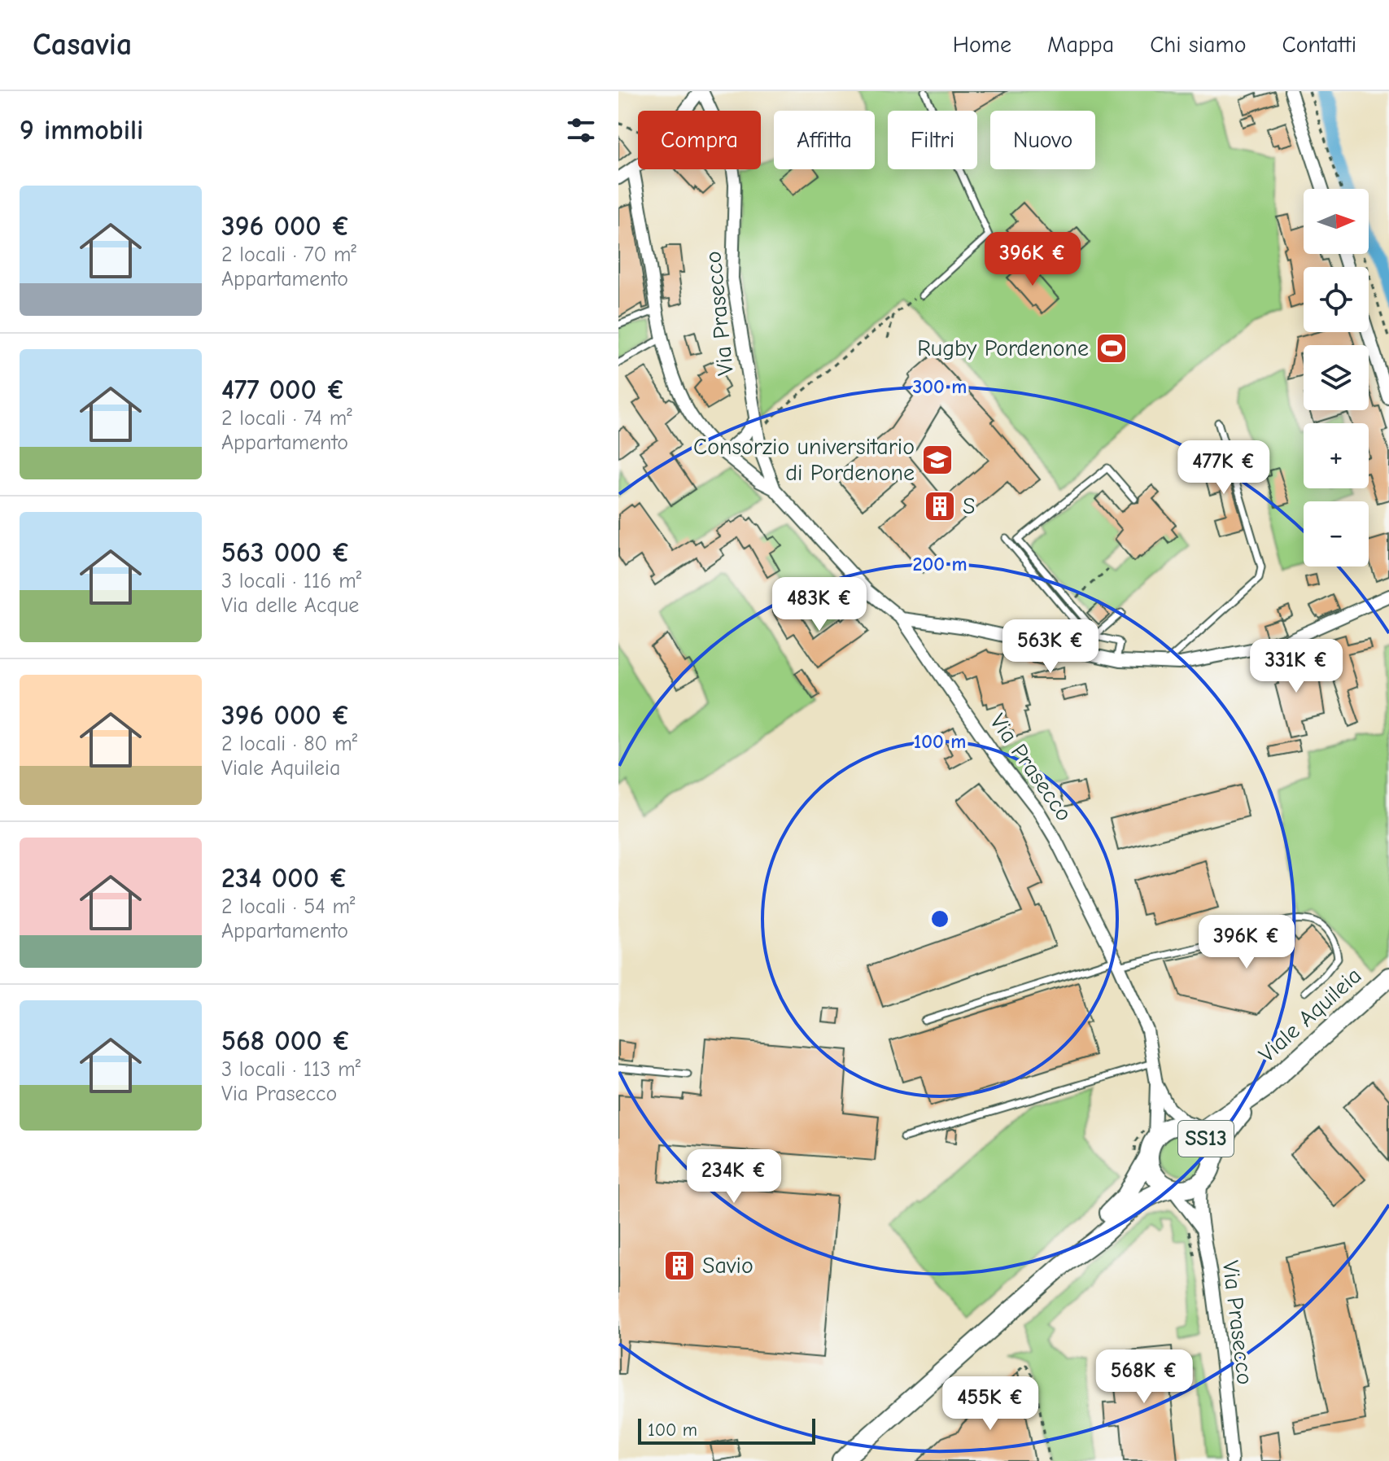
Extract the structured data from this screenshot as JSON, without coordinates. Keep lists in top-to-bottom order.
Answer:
{
  "streets": {
    "main road": ["Viale Aquileia", "SS13"],
    "street": ["Via Prasecco"]
  },
  "crossings": [
    ["Via Prasecco", "Viale Aquileia"],
    ["Via Prasecco", "SS13"],
    ["Viale Aquileia", "SS13"]
  ],
  "places": {
    "sports": ["Rugby Pordenone"],
    "school or university": ["Consorzio universitario di Pordenone"],
    "building": ["S", "Savio"]
  },
  "scale_bar": "100 m",
  "north": "right",
  "page": {
    "header": "Casavia",
    "nav": [
      "Home",
      "Mappa",
      "Chi siamo",
      "Contatti"
    ],
    "heading": "9 immobili",
    "chip": [
      "Compra",
      "Affitta",
      "Filtri",
      "Nuovo"
    ],
    "list": [
      {
        "name": "396 000 €",
        "note": "2 locali · 70 m² · Appartamento"
      },
      {
        "name": "477 000 €",
        "note": "2 locali · 74 m² · Appartamento"
      },
      {
        "name": "563 000 €",
        "note": "3 locali · 116 m² · Via delle Acque"
      },
      {
        "name": "396 000 €",
        "note": "2 locali · 80 m² · Viale Aquileia"
      },
      {
        "name": "234 000 €",
        "note": "2 locali · 54 m² · Appartamento"
      },
      {
        "name": "568 000 €",
        "note": "3 locali · 113 m² · Via Prasecco"
      }
    ],
    "map_buttons": ["+", "−"],
    "price": [
      "396K €",
      "477K €",
      "483K €",
      "563K €",
      "331K €",
      "396K €",
      "234K €",
      "568K €",
      "455K €"
    ],
    "scale": "100 m"
  },
  "rings": ["300 m", "200 m", "100 m"]
}
